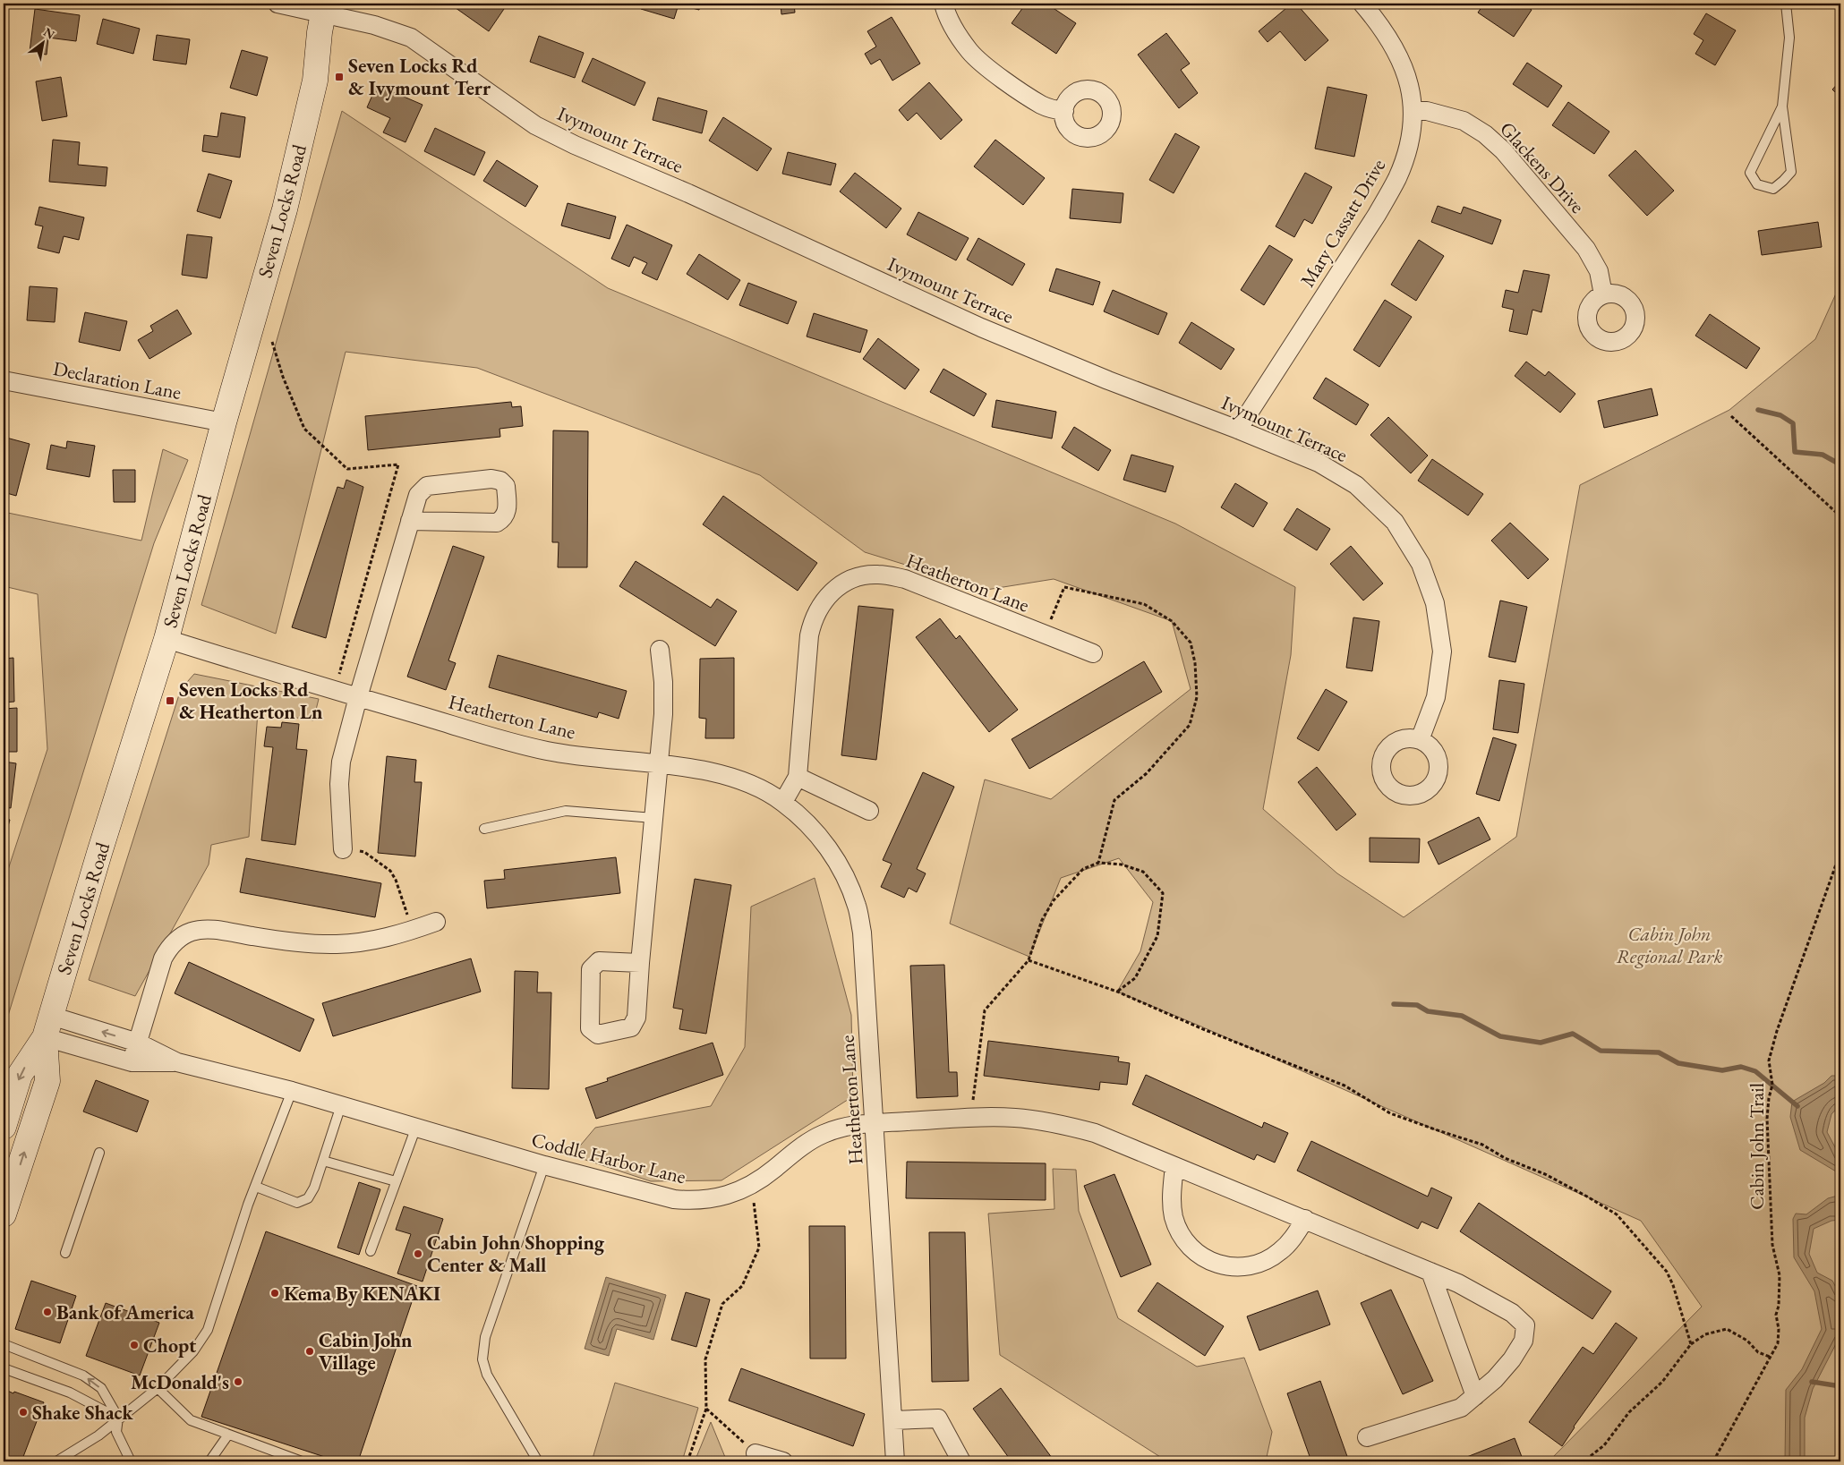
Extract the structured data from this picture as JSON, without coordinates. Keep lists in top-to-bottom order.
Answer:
{
  "streets": {
    "main road": ["Seven Locks Road"],
    "street": [
      "Ivymount Terrace",
      "Glackens Drive",
      "Mary Cassatt Drive",
      "Declaration Lane",
      "Heatherton Lane",
      "Coddle Harbor Lane"
    ],
    "path": ["Cabin John Trail"]
  },
  "crossings": [
    ["Ivymount Terrace", "Seven Locks Road"],
    ["Ivymount Terrace", "Mary Cassatt Drive"],
    ["Glackens Drive", "Mary Cassatt Drive"],
    ["Seven Locks Road", "Declaration Lane"],
    ["Seven Locks Road", "Heatherton Lane"],
    ["Seven Locks Road", "Coddle Harbor Lane"],
    ["Heatherton Lane", "Coddle Harbor Lane"]
  ],
  "parks": ["Cabin John Regional Park"],
  "places": {
    "transit": ["Seven Locks Rd & Ivymount Terr", "Seven Locks Rd & Heatherton Ln"],
    "other": [
      "Cabin John Shopping Center & Mall",
      "Kema By KENAKI",
      "Bank of America",
      "Chopt",
      "Cabin John Village",
      "McDonald's",
      "Shake Shack"
    ]
  },
  "north": "top right"
}
